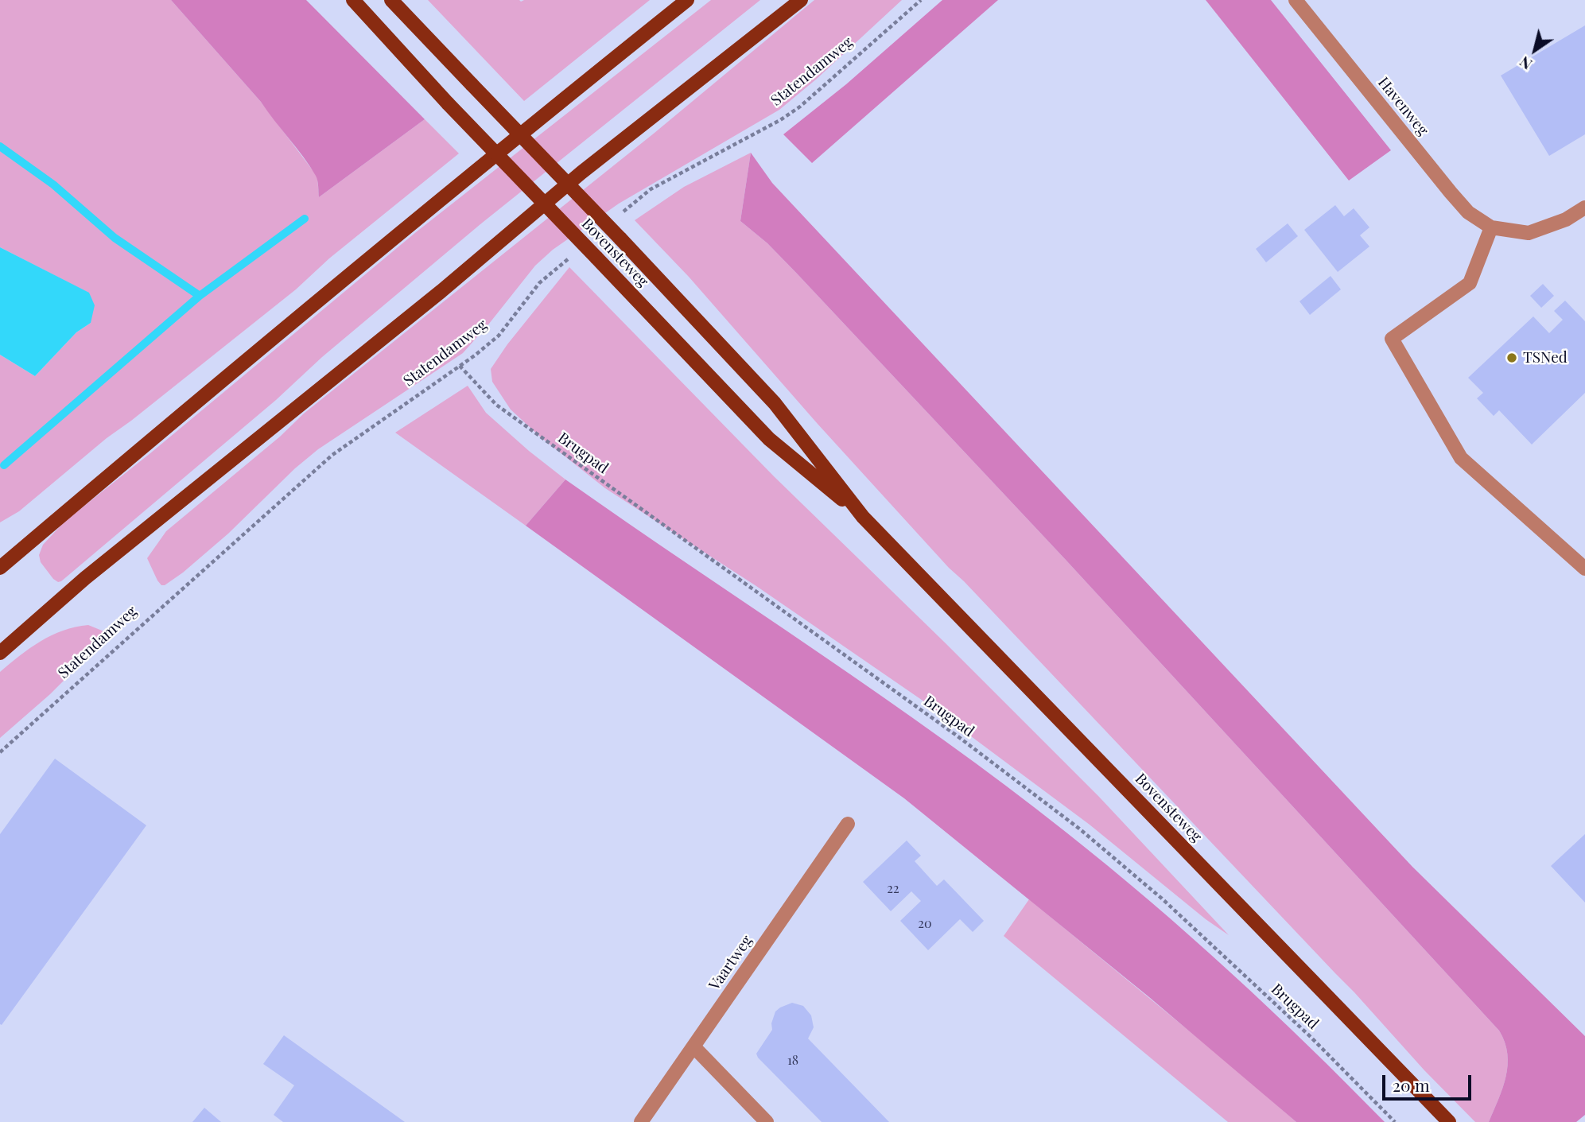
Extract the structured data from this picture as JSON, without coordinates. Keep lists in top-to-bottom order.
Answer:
{
  "streets": {
    "main road": ["Bovensteweg"],
    "street": ["Havenweg", "Vaartweg"],
    "path": ["Statendamweg", "Brugpad"]
  },
  "crossings": [
    ["Statendamweg", "Brugpad"]
  ],
  "places": ["TSNed"],
  "house_numbers": ["22", "20", "18"],
  "scale_bar": "20 m",
  "north": "bottom left"
}
